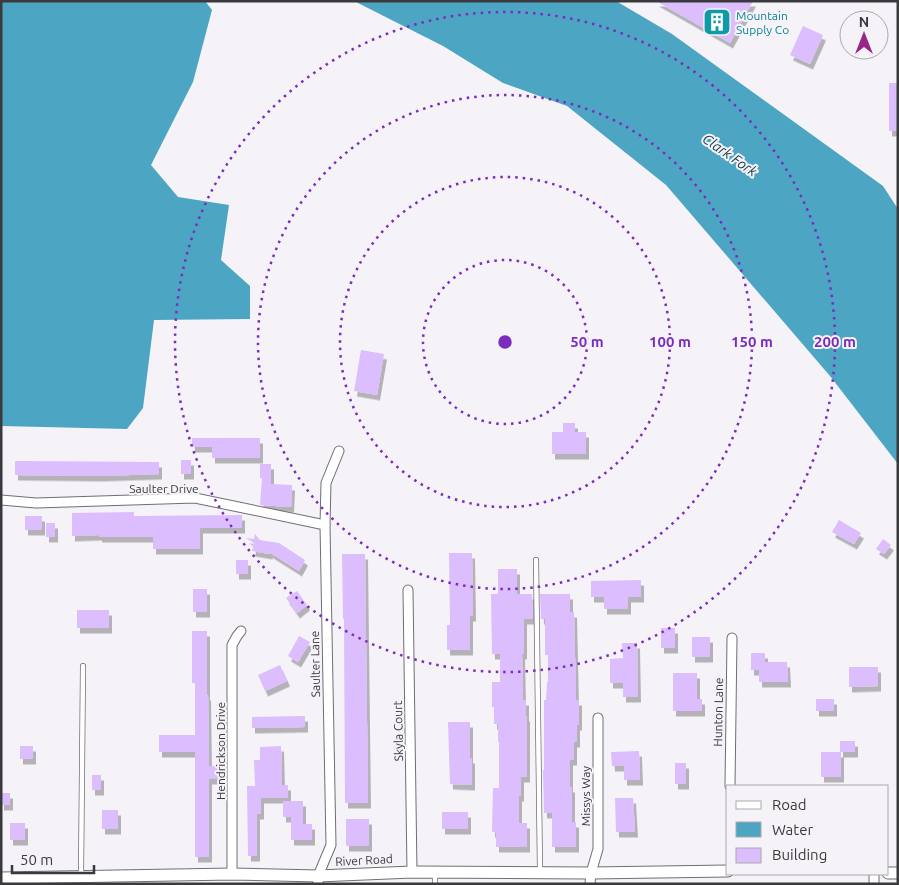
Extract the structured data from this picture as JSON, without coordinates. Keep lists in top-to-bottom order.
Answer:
{
  "streets": {
    "street": [
      "Saulter Drive",
      "Saulter Lane",
      "Hunton Lane",
      "Skyla Court",
      "Hendrickson Drive",
      "Missys Way",
      "River Road"
    ]
  },
  "crossings": [
    ["Saulter Drive", "Saulter Lane"],
    ["Saulter Lane", "River Road"],
    ["Skyla Court", "River Road"],
    ["Hendrickson Drive", "River Road"],
    ["Missys Way", "River Road"]
  ],
  "water": ["Clark Fork"],
  "places": {
    "building": ["Mountain Supply Co"]
  },
  "legend": ["Road", "Water", "Building"],
  "scale_bar": "50 m",
  "north": "top",
  "rings": [
    "50 m",
    "100 m",
    "150 m",
    "200 m"
  ]
}
